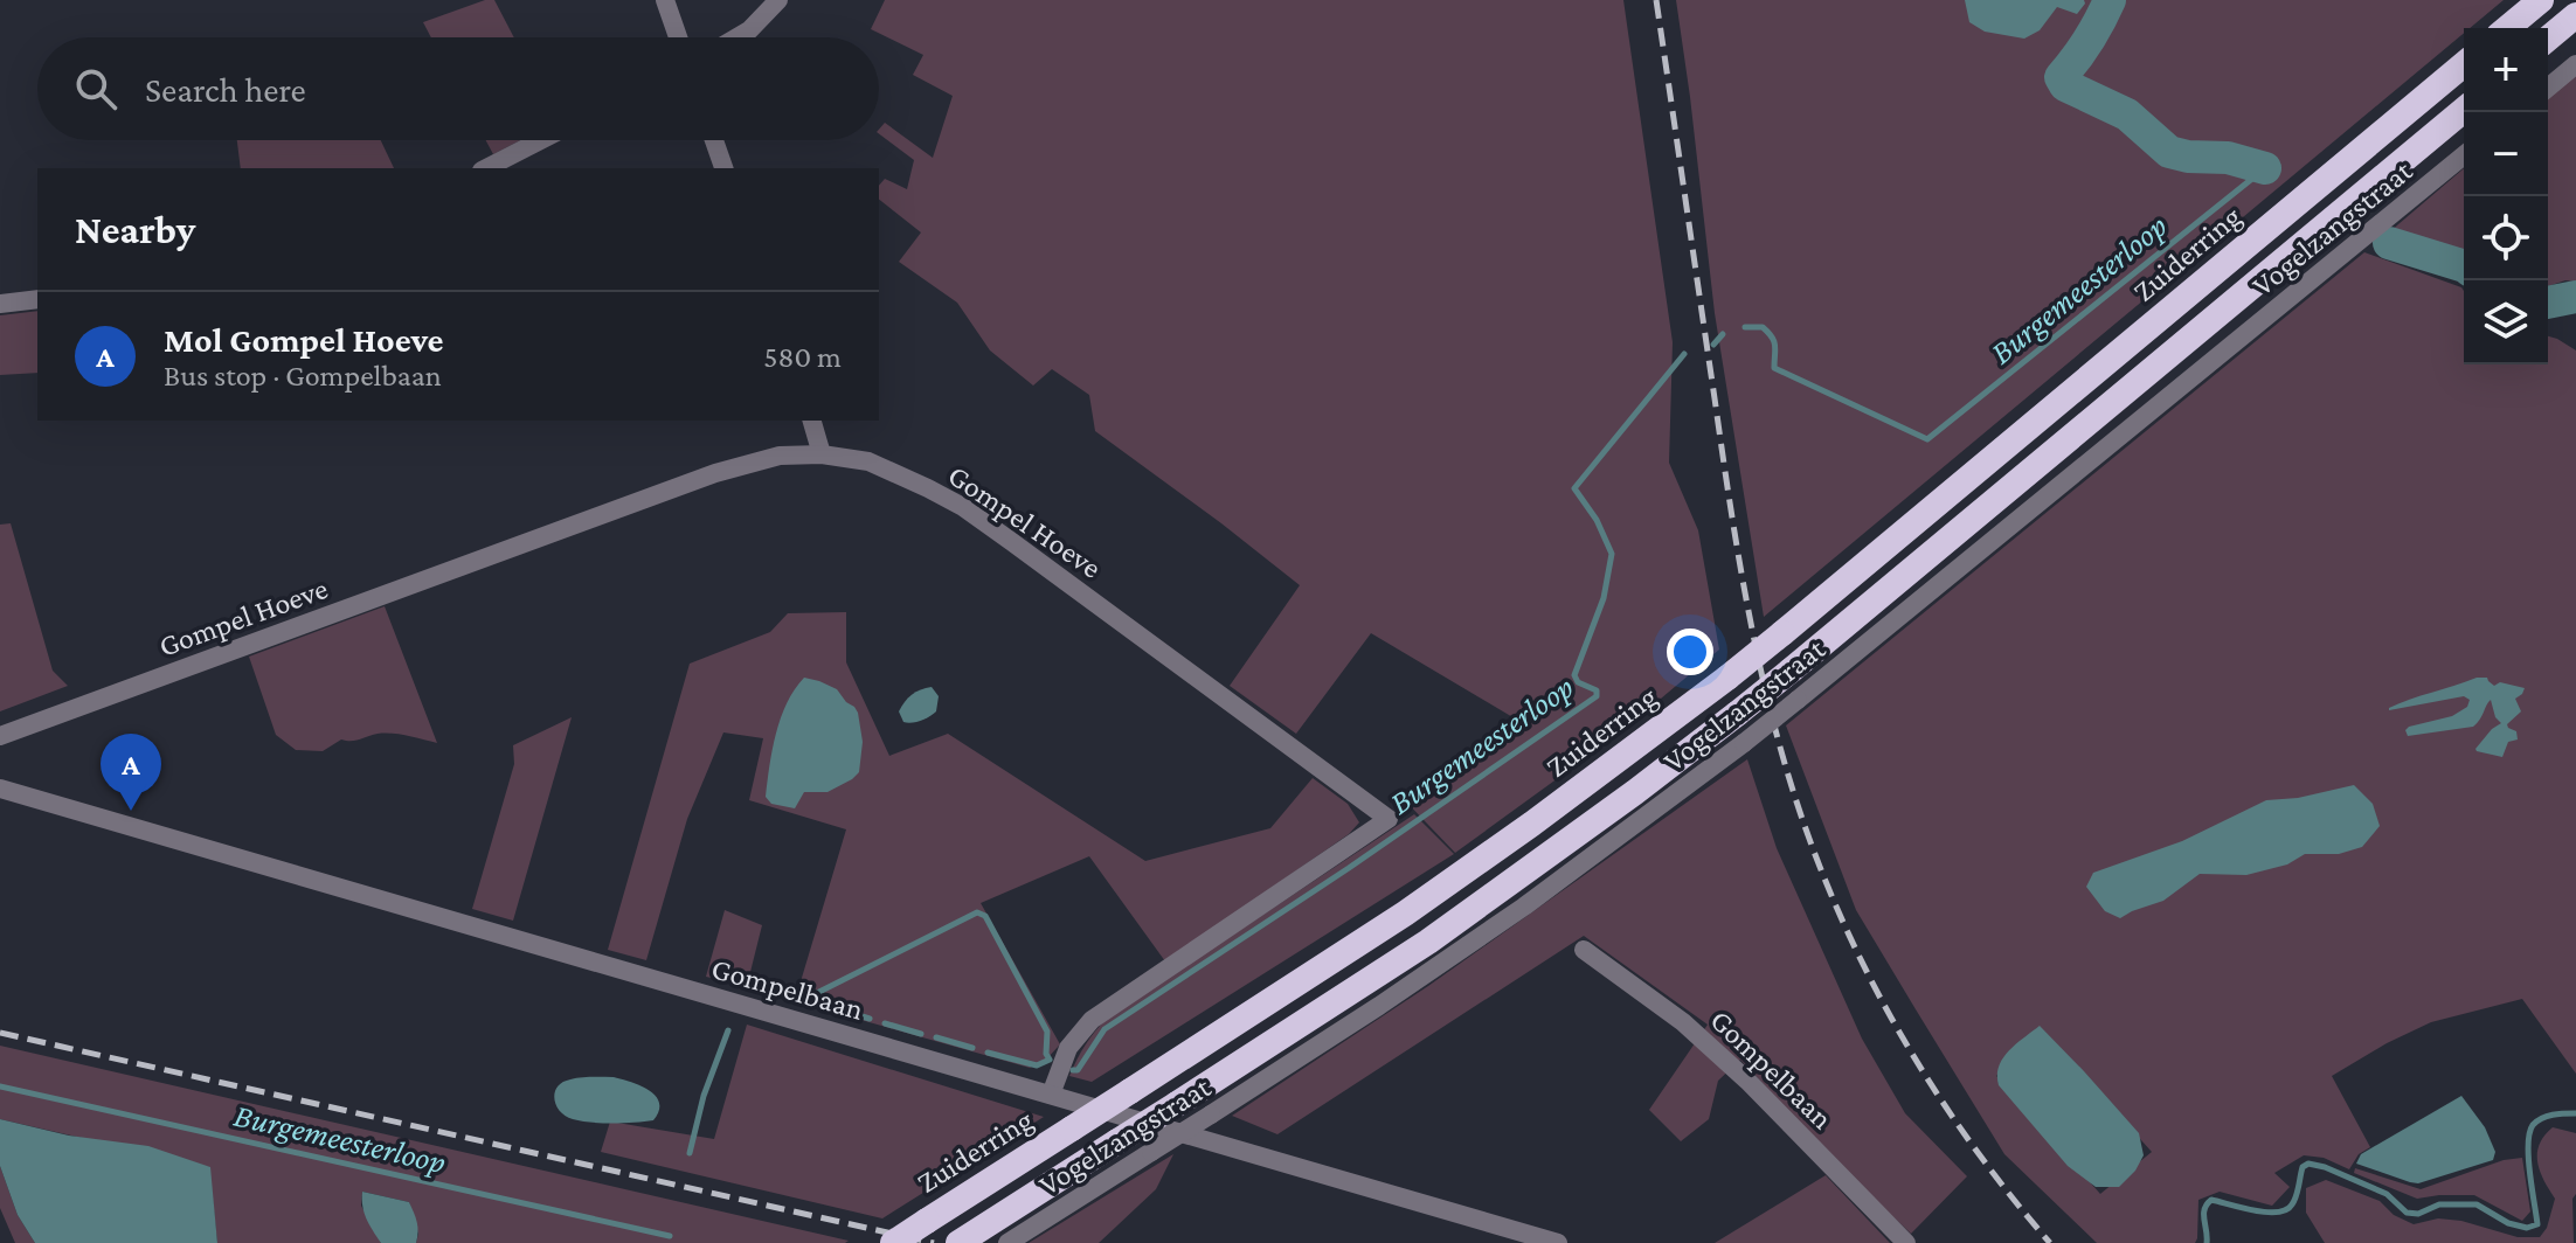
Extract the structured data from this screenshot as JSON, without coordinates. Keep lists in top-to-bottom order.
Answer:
{
  "streets": {
    "highway": ["Zuiderring"],
    "street": ["Vogelzangstraat", "Gompel Hoeve", "Gompelbaan"]
  },
  "crossings": [
    ["Gompel Hoeve", "Gompelbaan"]
  ],
  "water": ["Burgemeesterloop"],
  "page": {
    "map_buttons": ["+", "−"],
    "search": "Search here",
    "heading": "Nearby",
    "list": [
      {
        "mark": "A",
        "name": "Mol Gompel Hoeve",
        "note": "Bus stop · Gompelbaan",
        "value": "580 m"
      }
    ],
    "pins": "A"
  }
}
